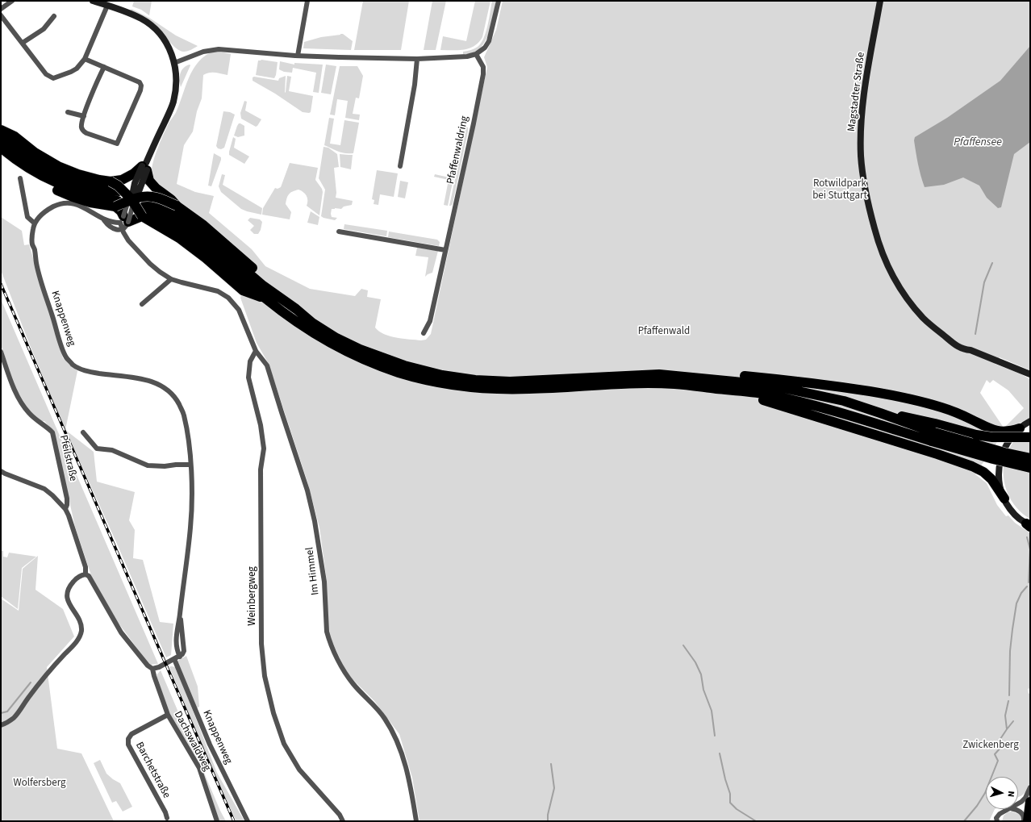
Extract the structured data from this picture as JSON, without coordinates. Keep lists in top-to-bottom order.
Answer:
{
  "streets": {
    "main road": ["Magstadter Straße"],
    "street": [
      "Pfaffenwaldring",
      "Knappenweg",
      "Pfeilstraße",
      "Im Himmel",
      "Weinbergweg",
      "Dachswaldweg",
      "Barchetstraße"
    ]
  },
  "crossings": [
    ["Pfeilstraße", "Dachswaldweg"],
    ["Im Himmel", "Weinbergweg"],
    ["Dachswaldweg", "Barchetstraße"]
  ],
  "water": ["Pfaffensee"],
  "parks": [
    "Rotwildpark bei Stuttgart",
    "Pfaffenwald",
    "Zwickenberg",
    "Wolfersberg"
  ],
  "north": "right"
}
